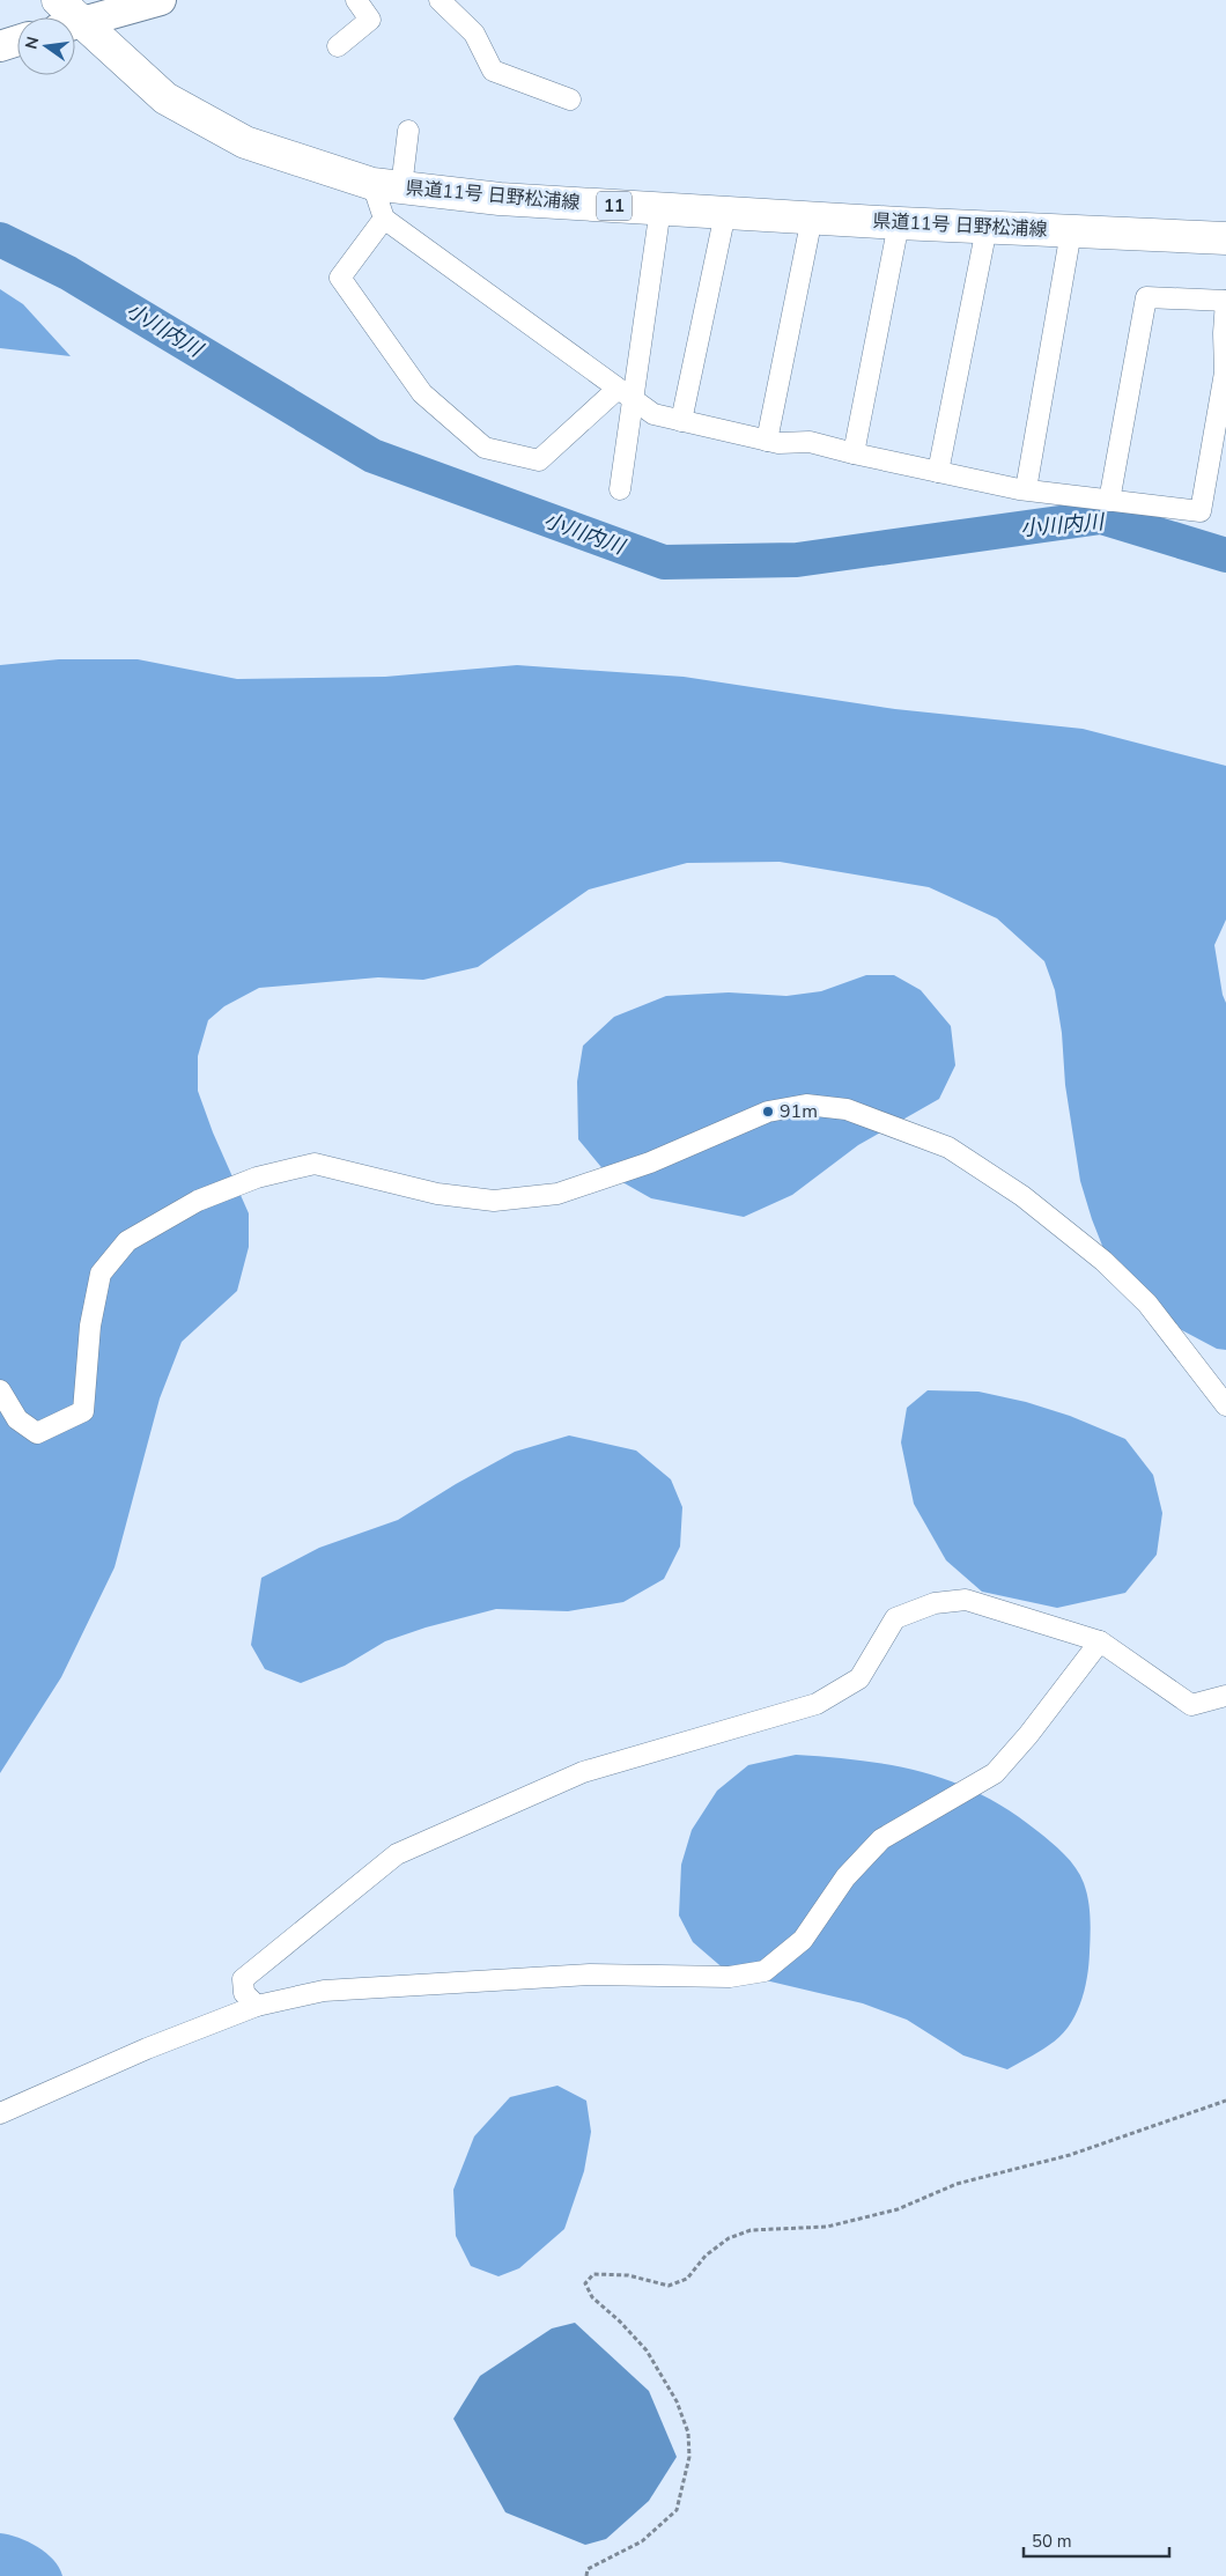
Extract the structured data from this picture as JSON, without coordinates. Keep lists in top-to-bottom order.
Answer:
{
  "streets": {
    "main road": ["県道11号 日野松浦線", "11"]
  },
  "water": ["小川内川"],
  "places": ["91m"],
  "scale_bar": "50 m",
  "north": "left"
}
